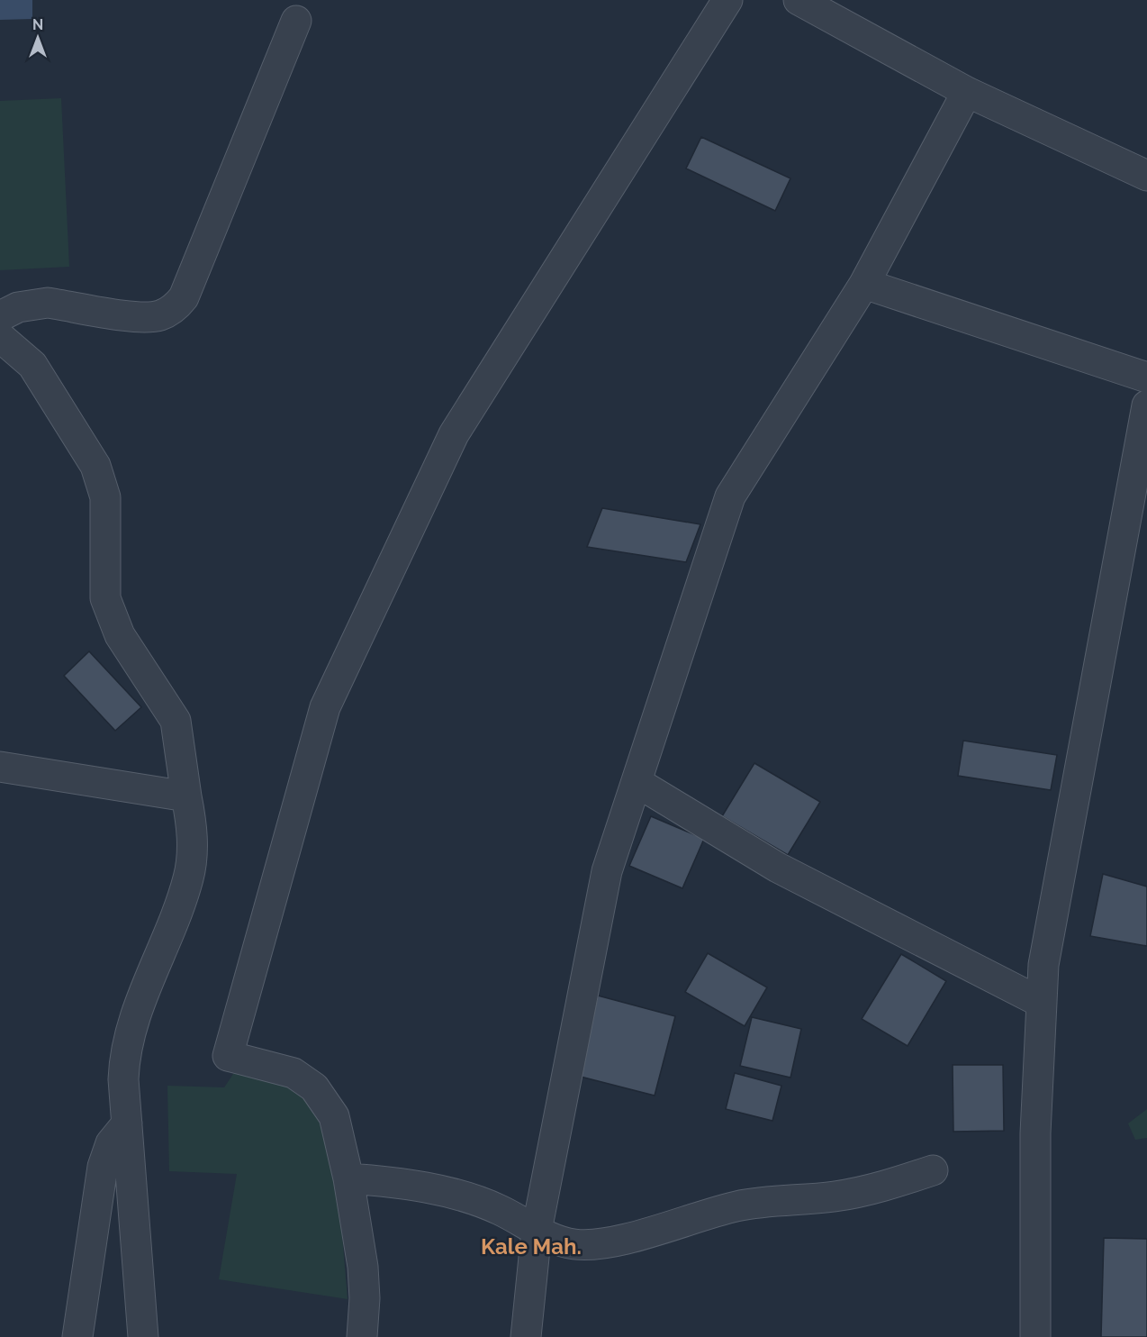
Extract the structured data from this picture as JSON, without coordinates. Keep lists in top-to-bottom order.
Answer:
{
  "districts": ["Kale Mah."],
  "north": "top"
}
